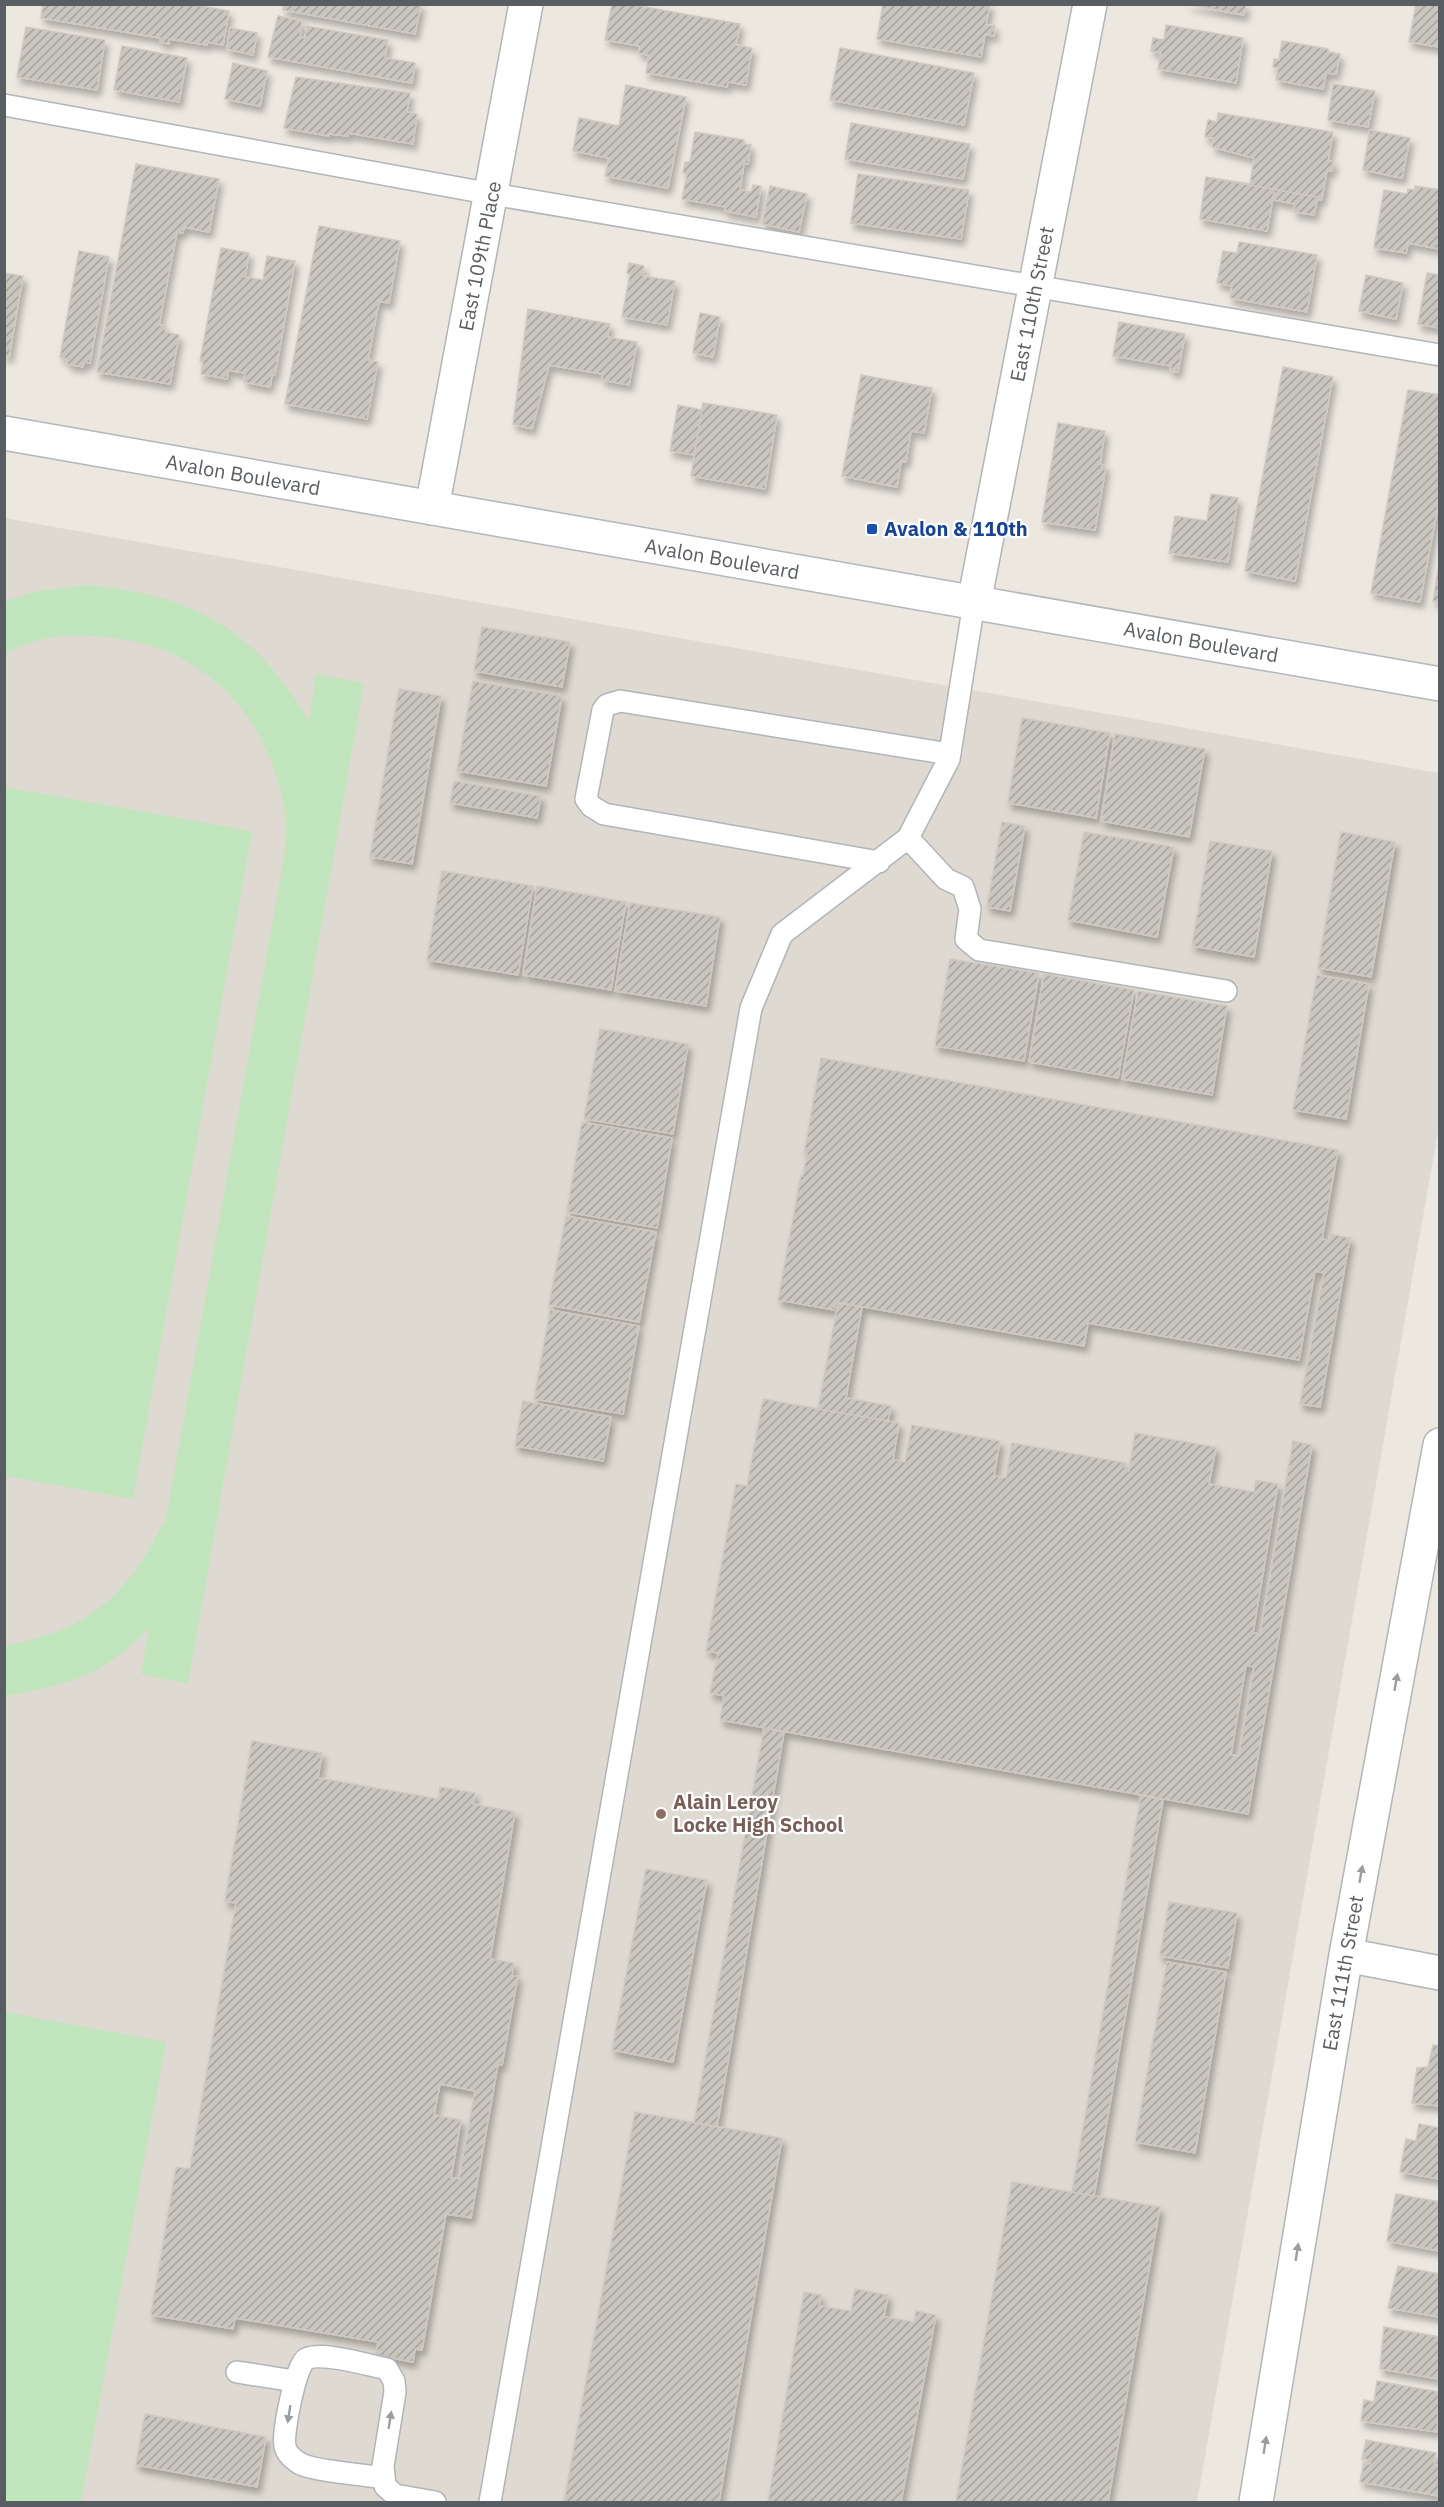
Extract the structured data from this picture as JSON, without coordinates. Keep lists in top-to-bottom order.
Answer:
{
  "streets": {
    "street": [
      "East 109th Place",
      "East 110th Street",
      "Avalon Boulevard",
      "East 111th Street"
    ]
  },
  "crossings": [
    ["East 109th Place", "Avalon Boulevard"],
    ["East 110th Street", "Avalon Boulevard"]
  ],
  "one_way": ["East 111th Street"],
  "places": {
    "transit": ["Avalon & 110th"],
    "other": ["Alain Leroy Locke High School"]
  }
}
